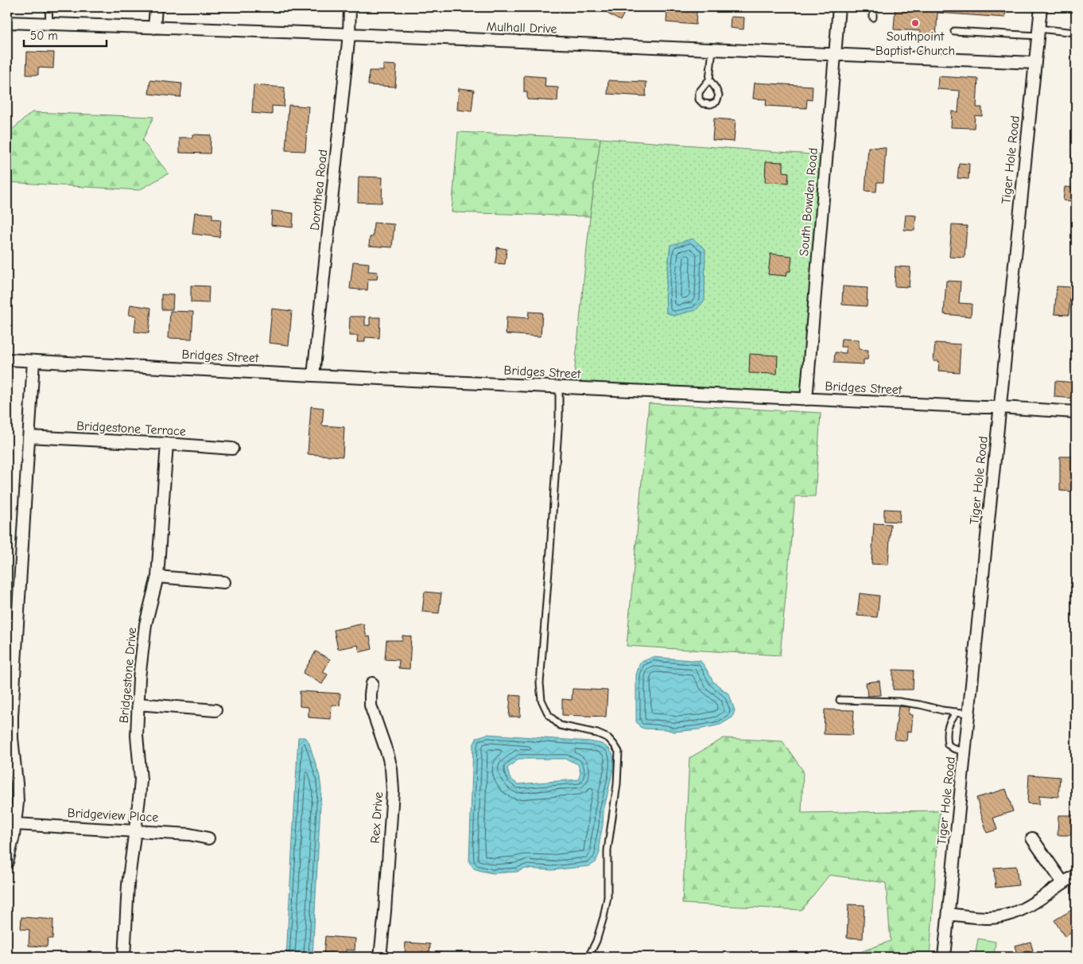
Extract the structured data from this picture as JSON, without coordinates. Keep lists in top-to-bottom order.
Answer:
{
  "streets": {
    "street": [
      "Mulhall Drive",
      "Tiger Hole Road",
      "Dorothea Road",
      "South Bowden Road",
      "Bridges Street",
      "Bridgestone Terrace",
      "Bridgestone Drive",
      "Bridgeview Place",
      "Rex Drive"
    ]
  },
  "crossings": [
    ["Mulhall Drive", "Tiger Hole Road"],
    ["Mulhall Drive", "Dorothea Road"],
    ["Mulhall Drive", "South Bowden Road"],
    ["Tiger Hole Road", "Bridges Street"],
    ["Dorothea Road", "Bridges Street"],
    ["South Bowden Road", "Bridges Street"],
    ["Bridgestone Terrace", "Bridgestone Drive"],
    ["Bridgestone Drive", "Bridgeview Place"]
  ],
  "places": ["Southpoint Baptist Church"],
  "scale_bar": "50 m"
}
